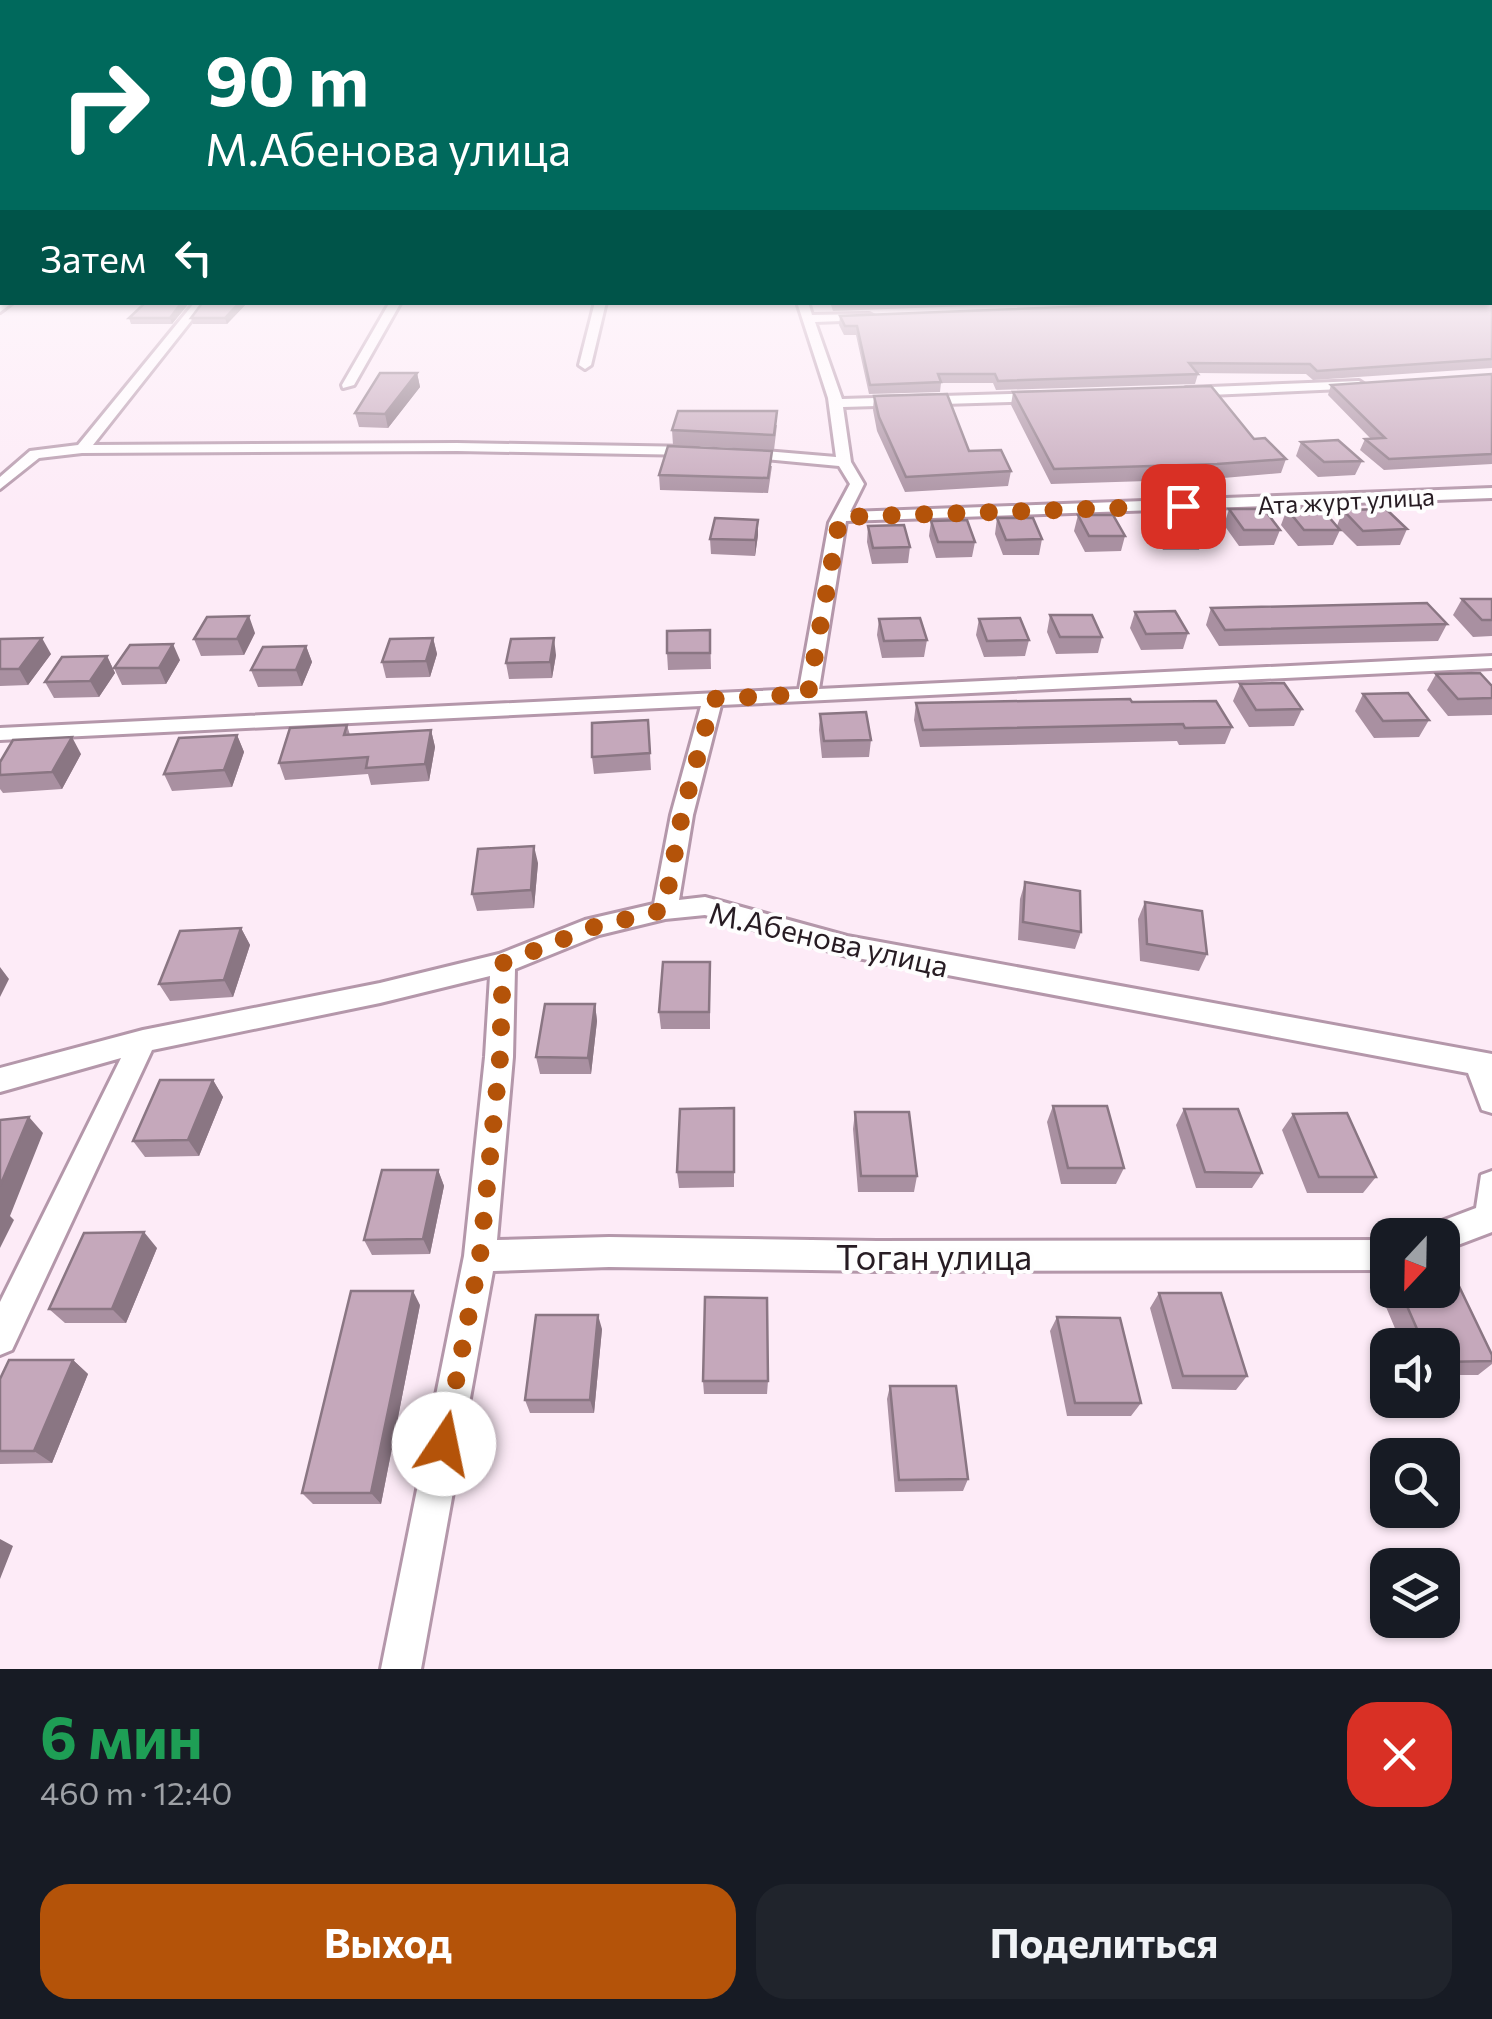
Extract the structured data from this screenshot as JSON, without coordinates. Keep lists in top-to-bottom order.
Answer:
{
  "streets": {
    "street": ["Ата журт улица", "М.Абенова улица", "Тоган улица"]
  },
  "north": "bottom",
  "page": {
    "turn": ["90 m", "М.Абенова улица"],
    "then": "Затем",
    "heading": ["6 мин", "460 m · 12:40"],
    "buttons": ["Выход", "Поделиться"]
  }
}
